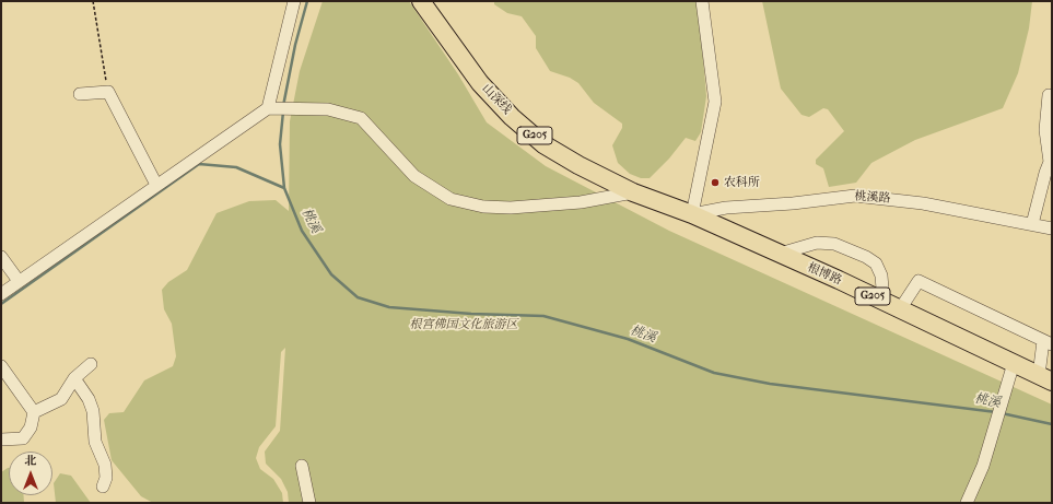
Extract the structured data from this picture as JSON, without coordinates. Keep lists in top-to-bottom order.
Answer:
{
  "streets": {
    "highway": ["山深线", "G205", "根博路"],
    "street": ["桃溪路"]
  },
  "crossings": [
    ["山深线", "桃溪路"],
    ["山深线", "根博路"],
    ["桃溪路", "根博路"]
  ],
  "water": ["桃溪"],
  "parks": ["根宫佛国文化旅游区"],
  "places": ["农科所"],
  "north": "top"
}
